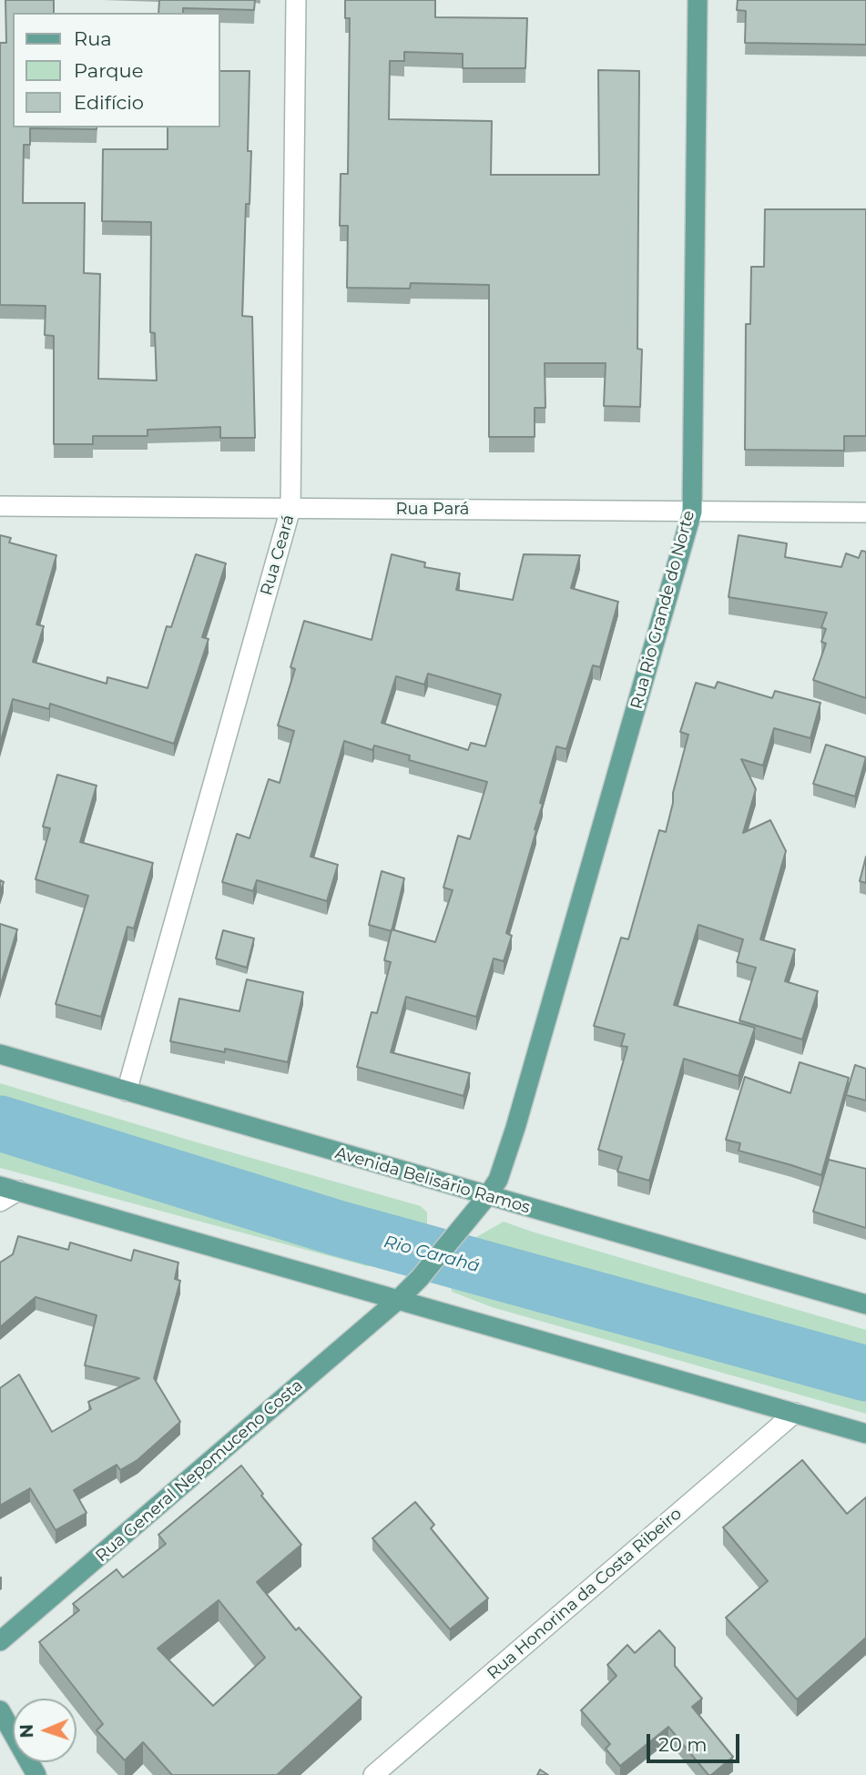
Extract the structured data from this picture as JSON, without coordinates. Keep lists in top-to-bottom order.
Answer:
{
  "streets": {
    "main road": ["Rua Rio Grande do Norte", "Avenida Belisário Ramos", "Rua General Nepomuceno Costa"],
    "street": ["Rua Pará", "Rua Ceará", "Rua Honorina da Costa Ribeiro"]
  },
  "crossings": [
    ["Rua Pará", "Rua Ceará"],
    ["Rua Pará", "Rua Rio Grande do Norte"],
    ["Rua Ceará", "Avenida Belisário Ramos"],
    ["Rua Rio Grande do Norte", "Avenida Belisário Ramos"],
    ["Rua Rio Grande do Norte", "Rua General Nepomuceno Costa"]
  ],
  "water": ["Rio Carahá"],
  "legend": ["Rua", "Parque", "Edifício"],
  "scale_bar": "20 m",
  "north": "left"
}
